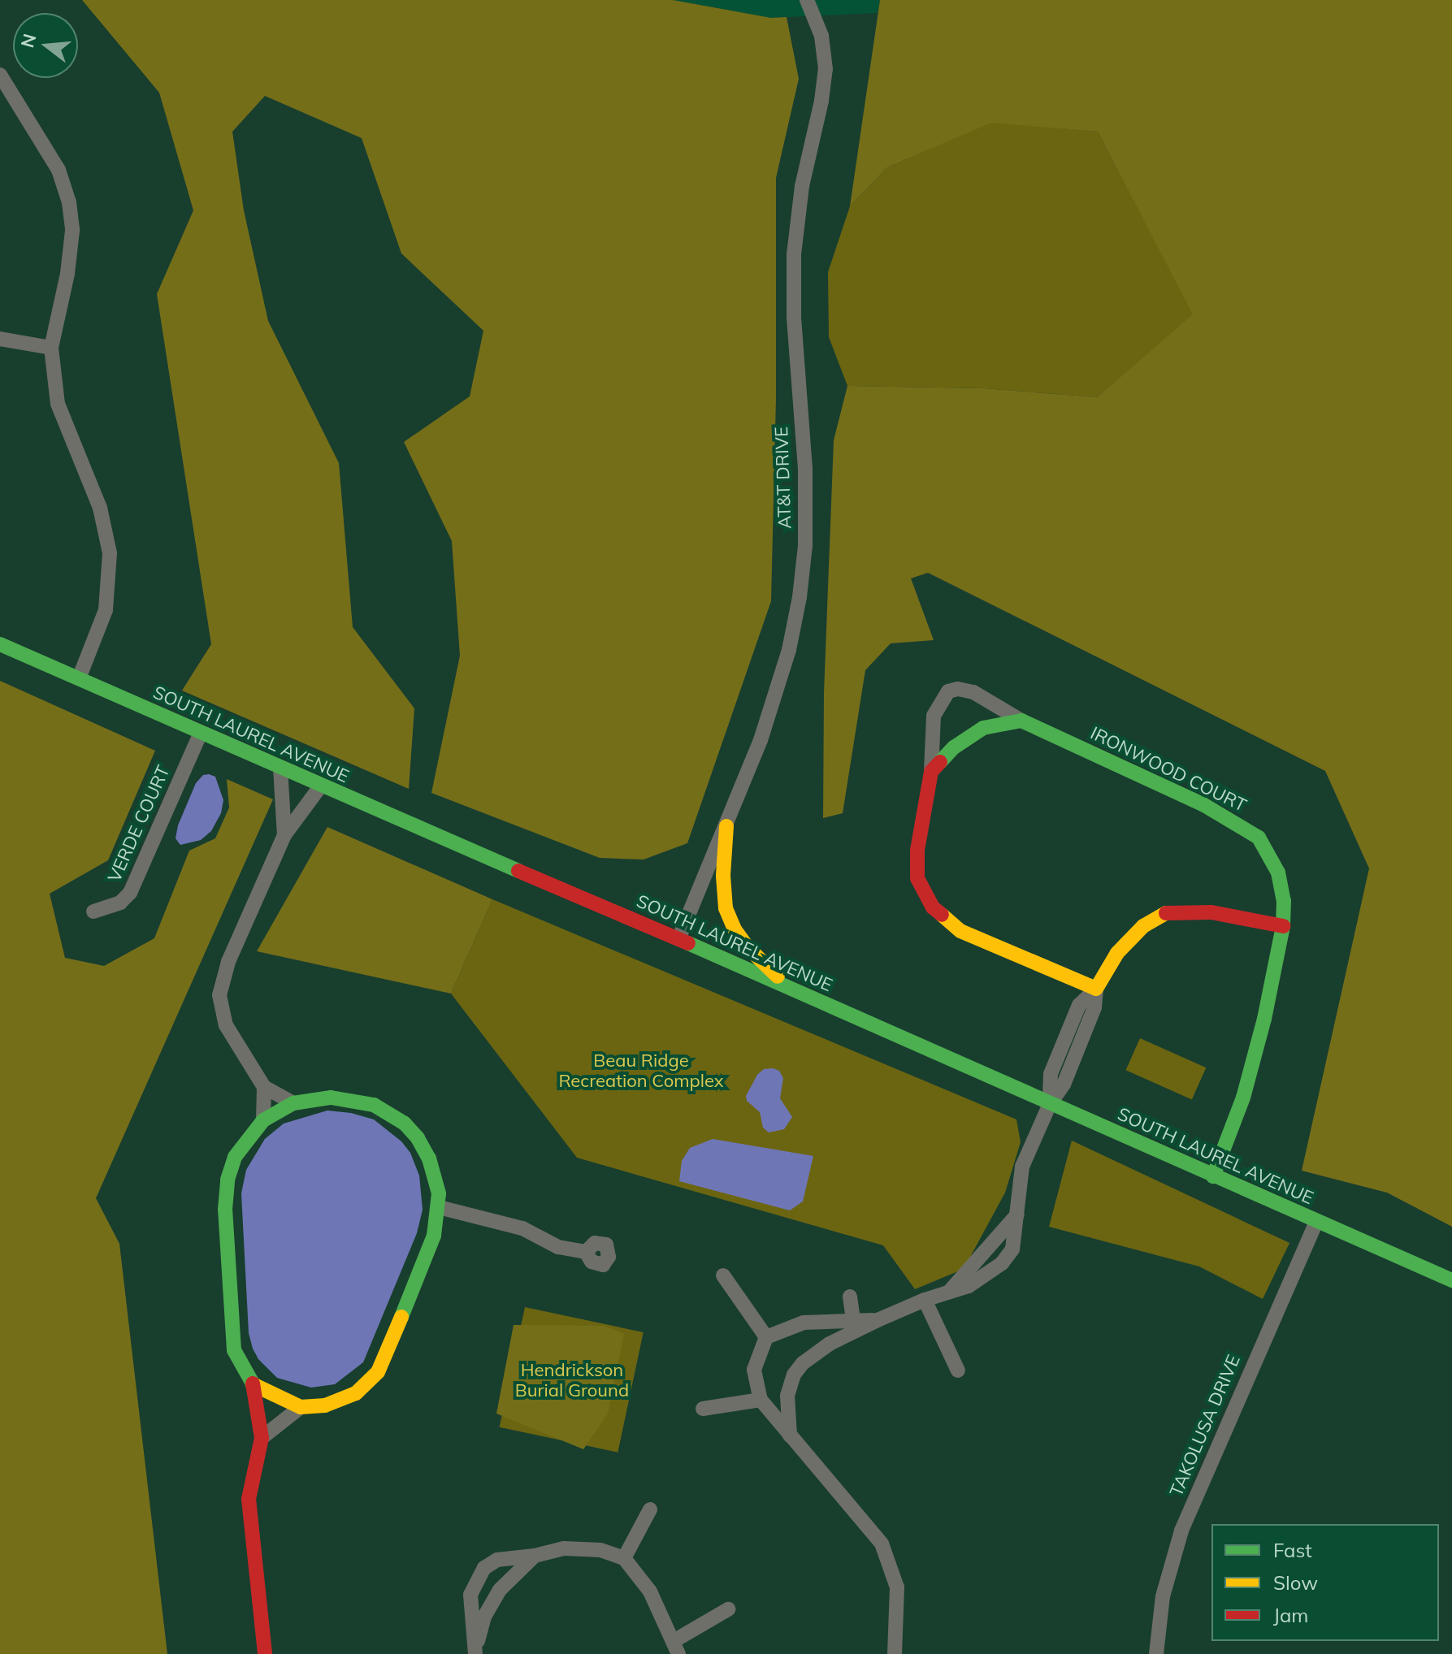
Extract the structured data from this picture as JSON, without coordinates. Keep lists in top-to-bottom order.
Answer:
{
  "streets": {
    "street": [
      "AT&T DRIVE",
      "SOUTH LAUREL AVENUE",
      "IRONWOOD COURT",
      "VERDE COURT",
      "TAKOLUSA DRIVE"
    ]
  },
  "crossings": [
    ["AT&T DRIVE", "SOUTH LAUREL AVENUE"],
    ["SOUTH LAUREL AVENUE", "IRONWOOD COURT"],
    ["SOUTH LAUREL AVENUE", "VERDE COURT"],
    ["SOUTH LAUREL AVENUE", "TAKOLUSA DRIVE"]
  ],
  "parks": ["Beau Ridge Recreation Complex", "Hendrickson Burial Ground"],
  "legend": ["Fast", "Slow", "Jam"],
  "north": "left"
}
